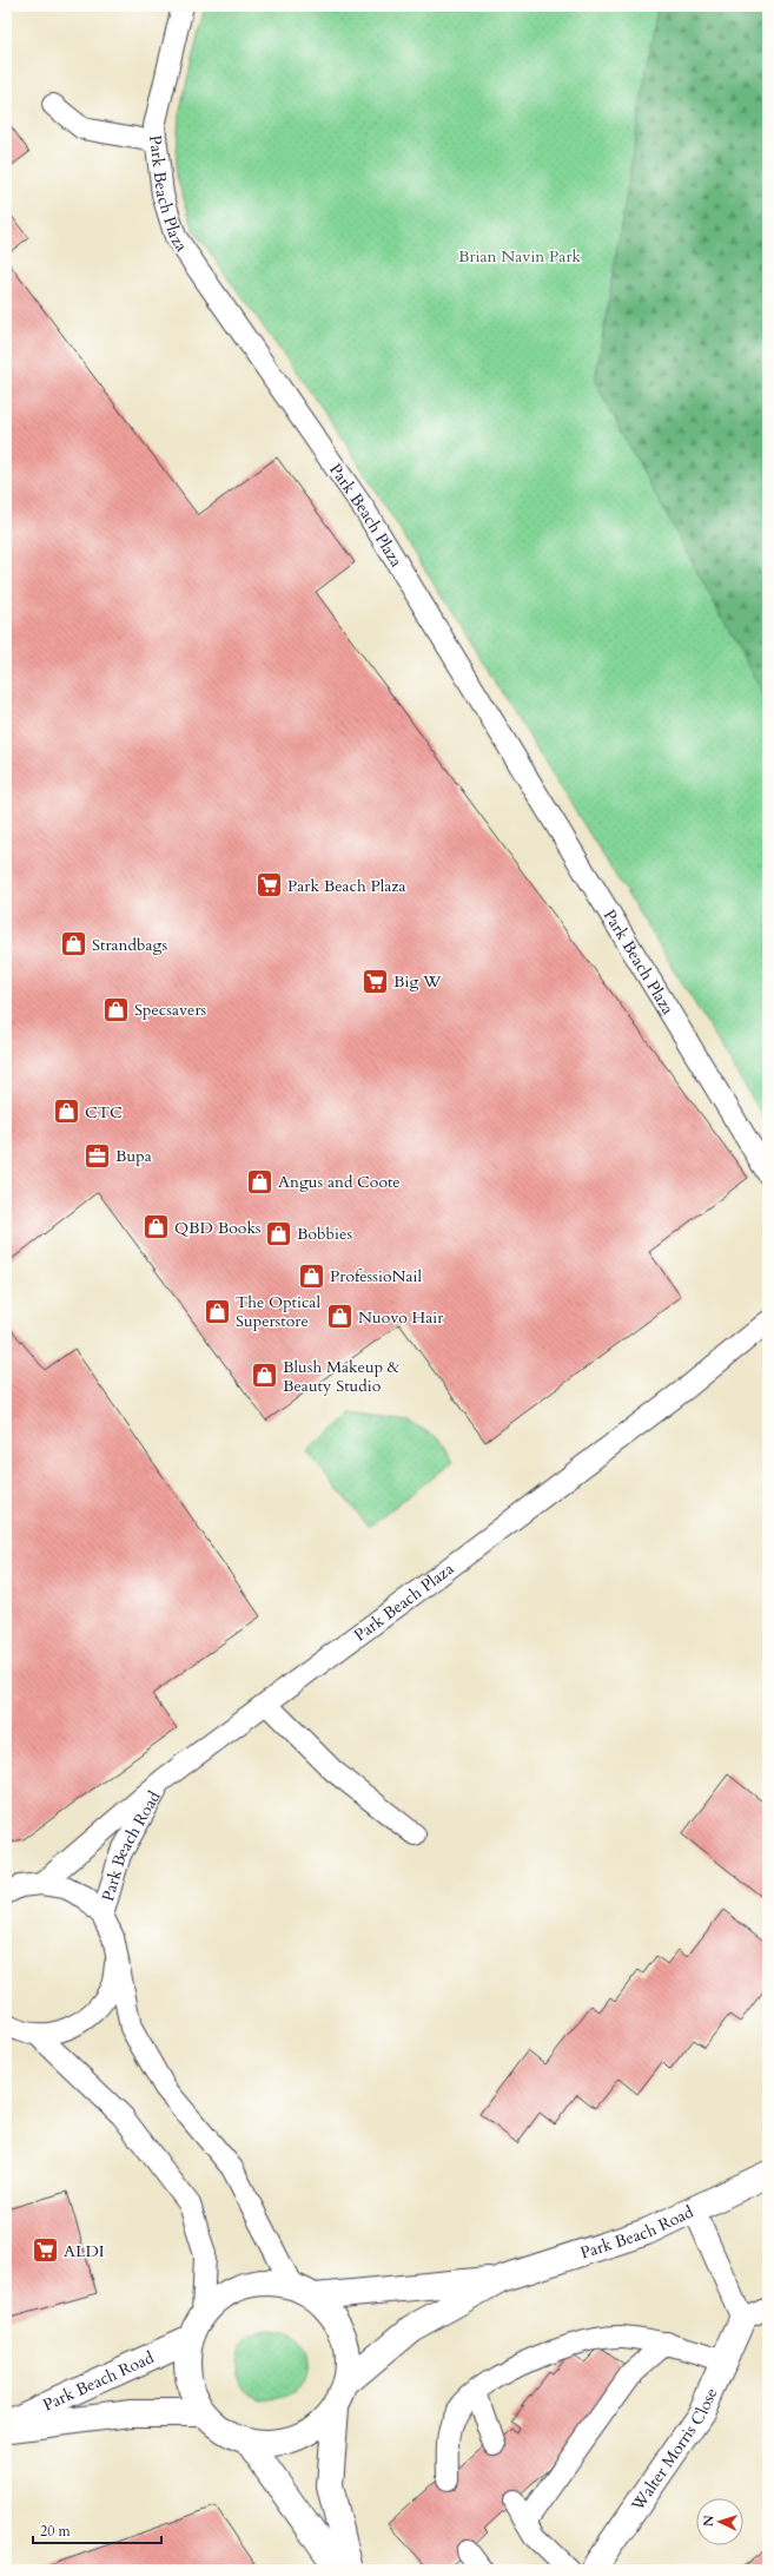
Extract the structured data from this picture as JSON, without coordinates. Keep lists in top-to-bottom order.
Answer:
{
  "streets": {
    "street": ["Park Beach Road", "Walter Morris Close"],
    "lane": ["Park Beach Plaza"]
  },
  "crossings": [
    ["Park Beach Plaza", "Park Beach Road"]
  ],
  "parks": ["Brian Navin Park"],
  "places": {
    "supermarket": ["Park Beach Plaza", "Big W", "ALDI"],
    "shop": [
      "Strandbags",
      "Specsavers",
      "CTC",
      "Angus and Coote",
      "QBD Books",
      "Bobbies",
      "ProfessioNail",
      "The Optical Superstore",
      "Nuovo Hair",
      "Blush Makeup & Beauty Studio"
    ],
    "office": ["Bupa"]
  },
  "scale_bar": "20 m",
  "north": "left"
}
